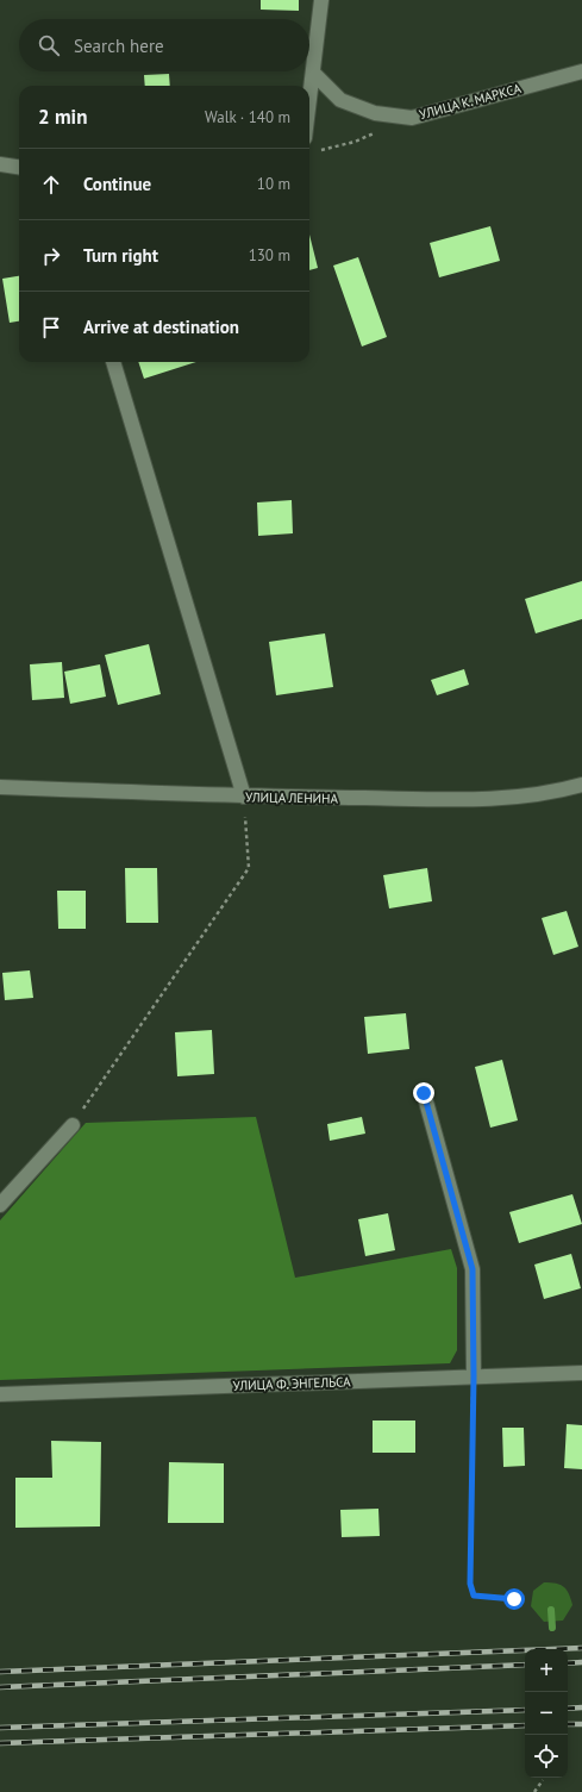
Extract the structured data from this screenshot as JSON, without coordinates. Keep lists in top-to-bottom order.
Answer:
{
  "streets": {
    "street": ["УЛИЦА К. МАРКСА", "УЛИЦА ЛЕНИНА", "УЛИЦА Ф. ЭНГЕЛЬСА"]
  },
  "page": {
    "search": "Search here",
    "heading": ["2 min", "Walk · 140 m"],
    "list": [
      ["Continue", "10 m"],
      ["Turn right", "130 m"],
      "Arrive at destination"
    ],
    "map_buttons": ["+", "−"]
  }
}
